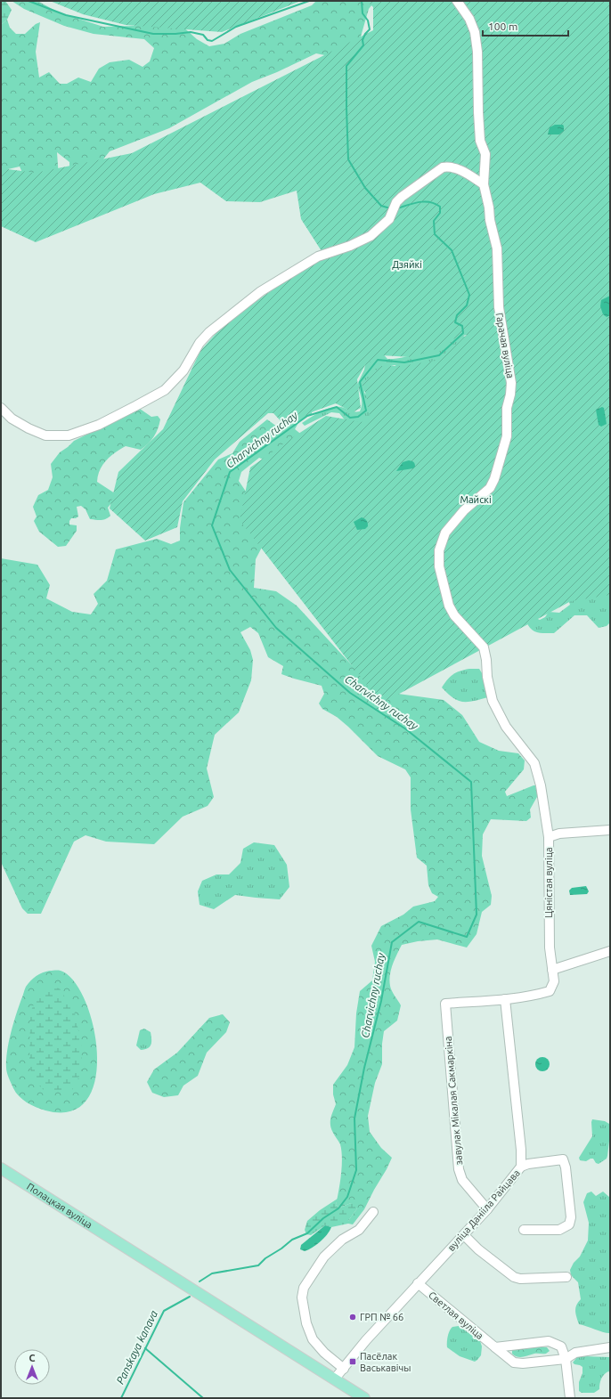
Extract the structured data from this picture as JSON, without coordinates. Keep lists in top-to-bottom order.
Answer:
{
  "streets": {
    "main road": ["Полацкая вуліца"],
    "street": [
      "Гарачая вуліца",
      "Цяністая вуліца",
      "завулак Мікалая Сакмаркіна",
      "вуліца Данііла Райцава",
      "Светлая вуліца"
    ]
  },
  "crossings": [
    ["Гарачая вуліца", "Цяністая вуліца"],
    ["Цяністая вуліца", "завулак Мікалая Сакмаркіна"],
    ["Цяністая вуліца", "вуліца Данііла Райцава"],
    ["завулак Мікалая Сакмаркіна", "вуліца Данііла Райцава"],
    ["Полацкая вуліца", "вуліца Данііла Райцава"],
    ["вуліца Данііла Райцава", "Светлая вуліца"]
  ],
  "water": ["Charvichny ruchay", "Panskaya kanava"],
  "parks": ["Дзяйкі", "Майскі"],
  "places": {
    "other": ["ГРП № 66"],
    "transit": ["Пасёлак Васькавічы"]
  },
  "scale_bar": "100 m",
  "north": "top"
}
